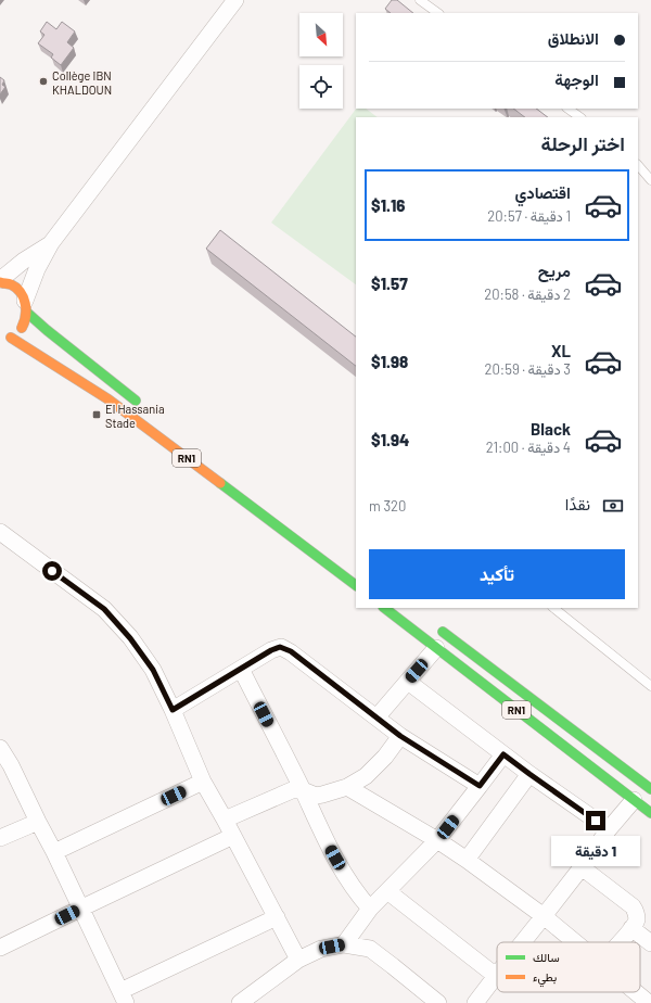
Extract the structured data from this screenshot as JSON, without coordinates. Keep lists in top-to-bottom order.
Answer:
{
  "streets": {
    "highway": ["RN1"]
  },
  "places": {
    "other": ["Collège IBN KHALDOUN"],
    "transit": ["El Hassania Stade"]
  },
  "legend": ["سالك", "بطيء"],
  "north": "bottom right",
  "page": {
    "banner": ["الانطلاق", "الوجهة"],
    "heading": "اختر الرحلة",
    "list": [
      {
        "name": "اقتصادي",
        "note": "1 دقيقة · 20:57",
        "value": "$1.16"
      },
      {
        "name": "مريح",
        "note": "2 دقيقة · 20:58",
        "value": "$1.57"
      },
      {
        "name": "XL",
        "note": "3 دقيقة · 20:59",
        "value": "$1.98"
      },
      {
        "name": "Black",
        "note": "4 دقيقة · 21:00",
        "value": "$1.94"
      }
    ],
    "pay": ["نقدًا", "320 m"],
    "buttons": "تأكيد",
    "bubble": "1 دقيقة"
  }
}
